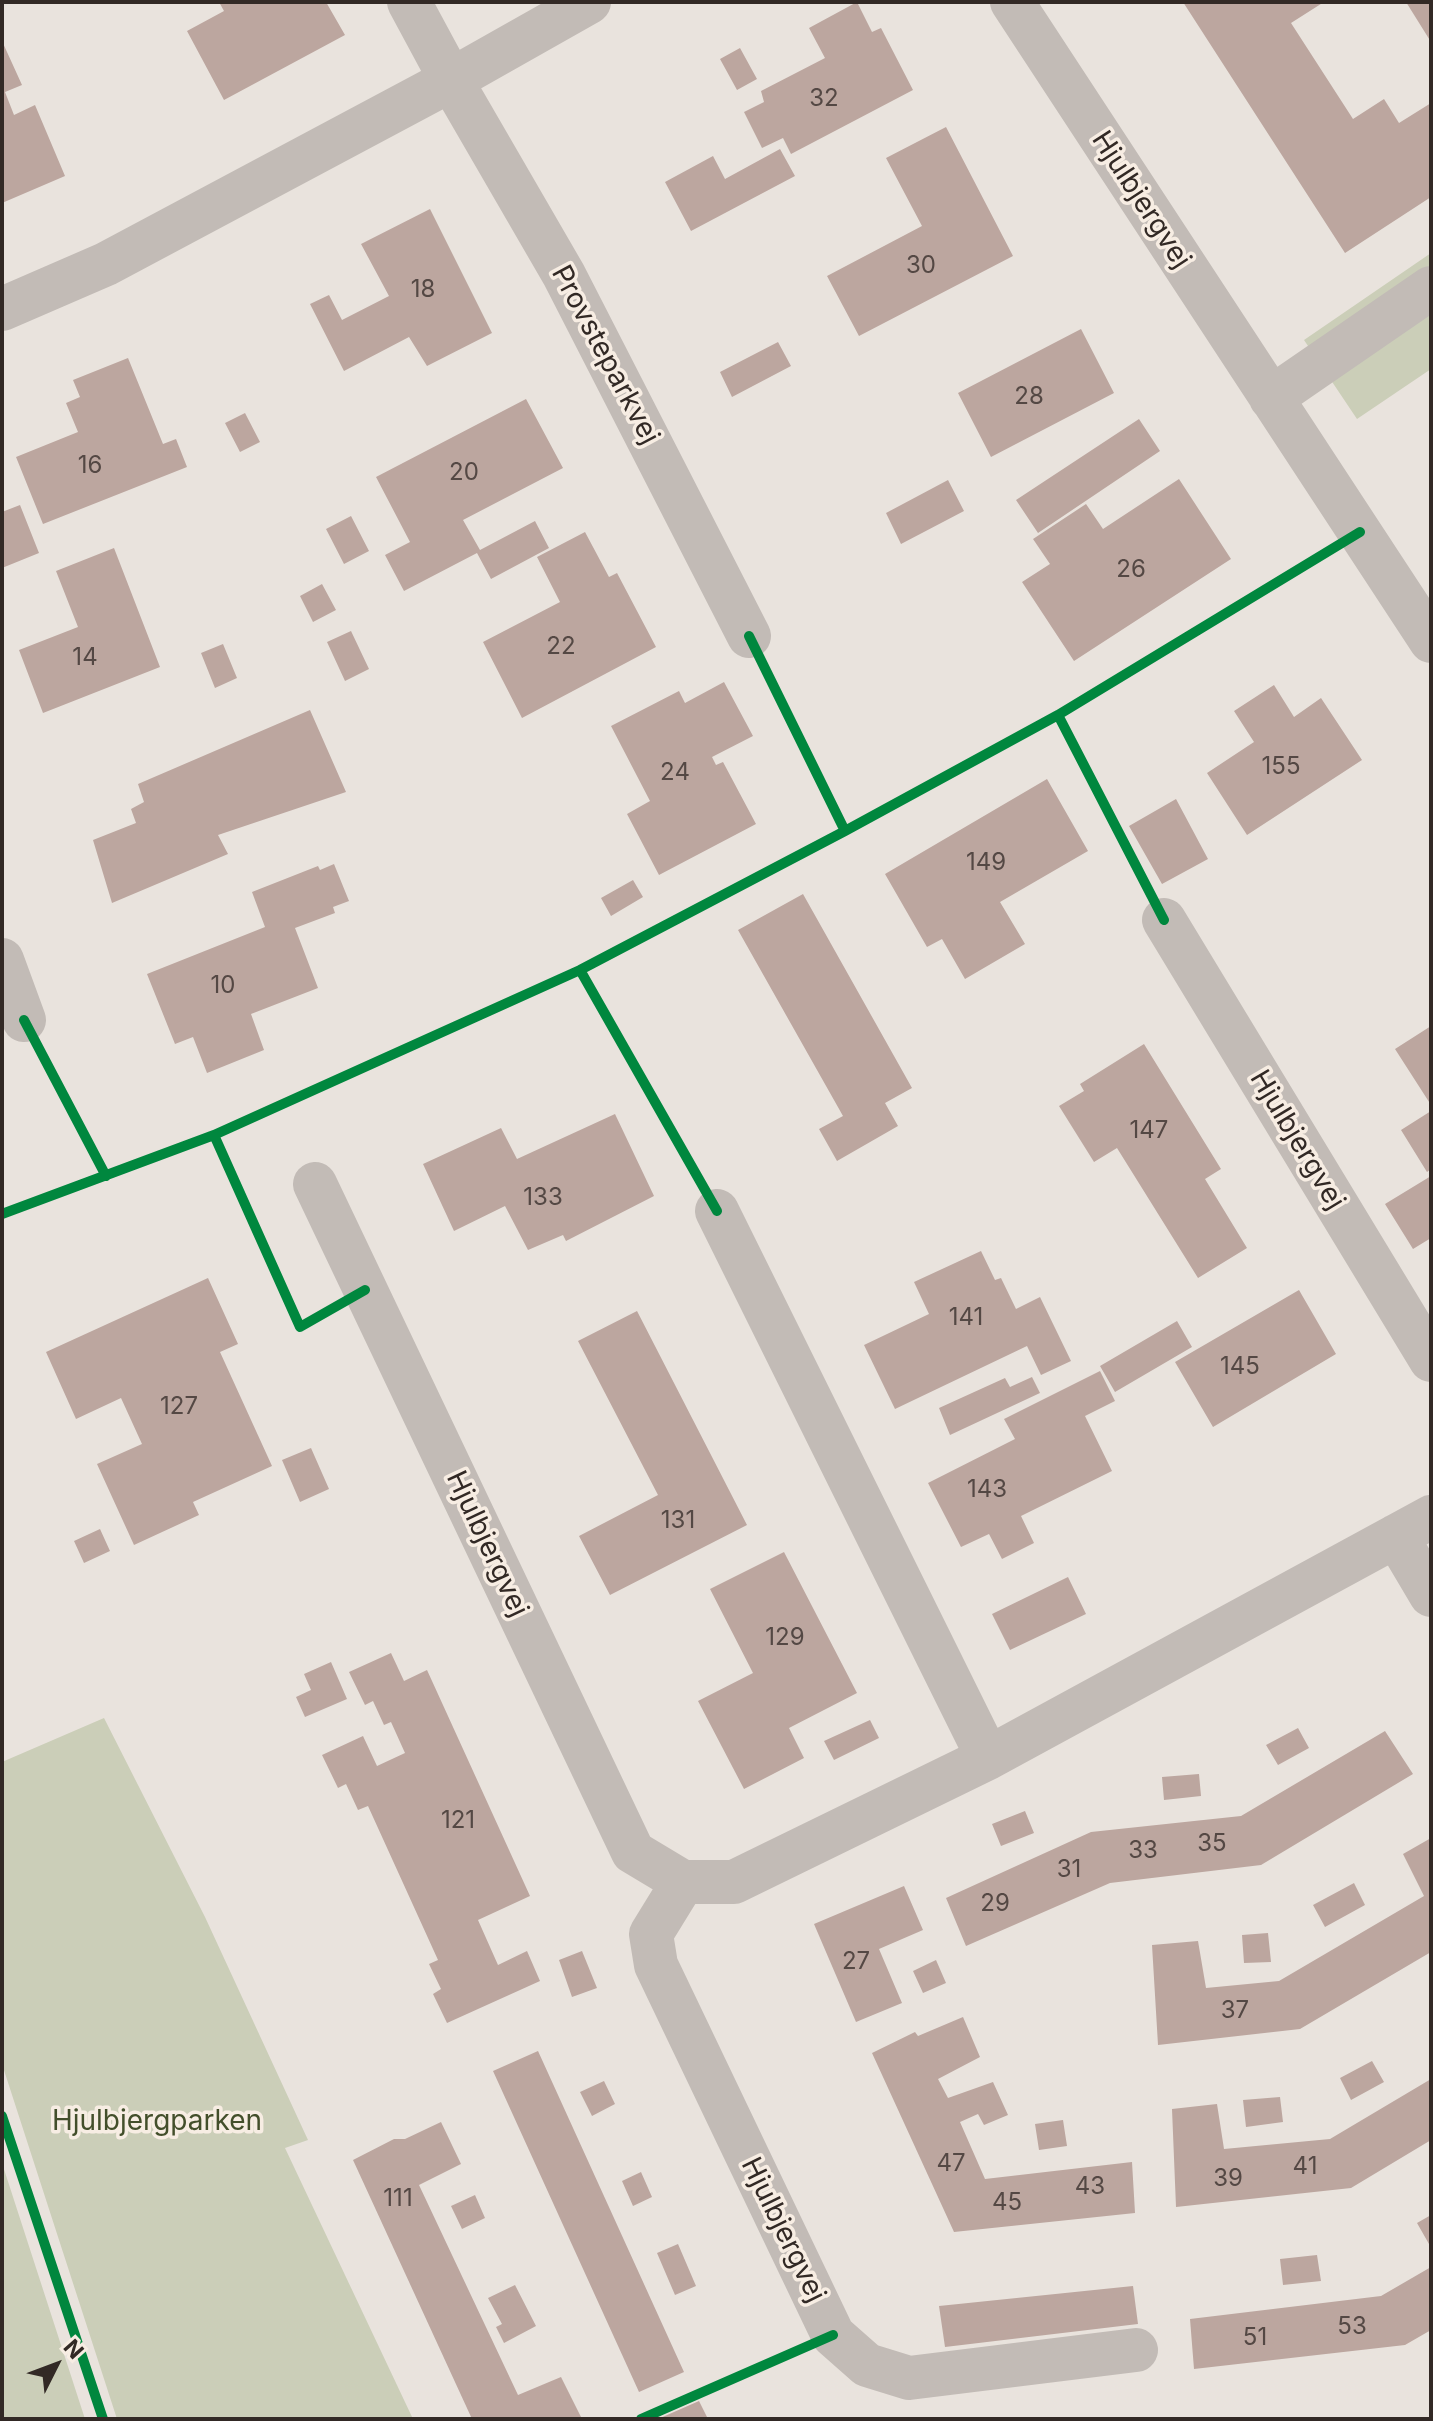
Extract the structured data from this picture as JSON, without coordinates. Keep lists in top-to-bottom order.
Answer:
{
  "streets": {
    "street": ["Hjulbjergvej", "Provsteparkvej"]
  },
  "parks": ["Hjulbjergparken"],
  "house_numbers": [
    "32",
    "30",
    "18",
    "28",
    "16",
    "20",
    "26",
    "22",
    "14",
    "155",
    "24",
    "149",
    "10",
    "147",
    "133",
    "141",
    "145",
    "127",
    "143",
    "131",
    "129",
    "121",
    "35",
    "33",
    "31",
    "29",
    "27",
    "37",
    "47",
    "41",
    "39",
    "43",
    "111",
    "45",
    "53",
    "51"
  ],
  "north": "top right"
}
